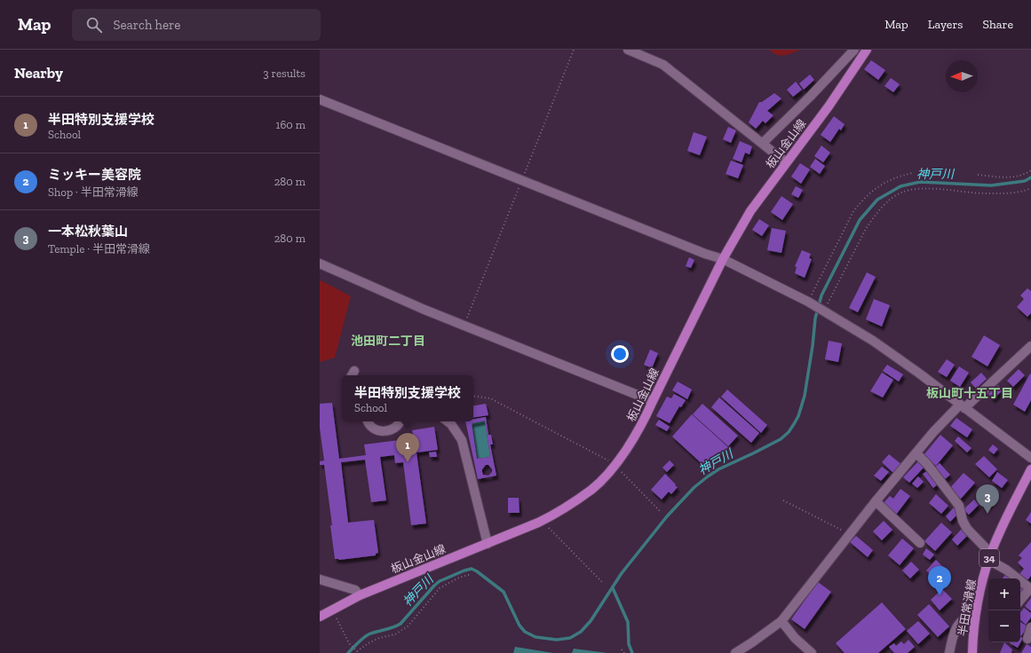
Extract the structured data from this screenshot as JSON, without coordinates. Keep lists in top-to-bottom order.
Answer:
{
  "streets": {
    "main road": ["板山金山線", "34", "半田常滑線"]
  },
  "districts": ["池田町二丁目", "板山町十五丁目"],
  "water": ["神戸川"],
  "north": "left",
  "page": {
    "header": "Map",
    "search": "Search here",
    "nav": ["Map", "Layers", "Share"],
    "heading": ["Nearby", "3 results"],
    "list": [
      {
        "mark": "1",
        "name": "半田特別支援学校",
        "note": "School",
        "value": "160 m"
      },
      {
        "mark": "2",
        "name": "ミッキー美容院",
        "note": "Shop · 半田常滑線",
        "value": "280 m"
      },
      {
        "mark": "3",
        "name": "一本松秋葉山",
        "note": "Temple · 半田常滑線",
        "value": "280 m"
      }
    ],
    "popup": ["半田特別支援学校", "School"],
    "pins": ["1", "3", "2"],
    "map_buttons": ["+", "−"]
  }
}
